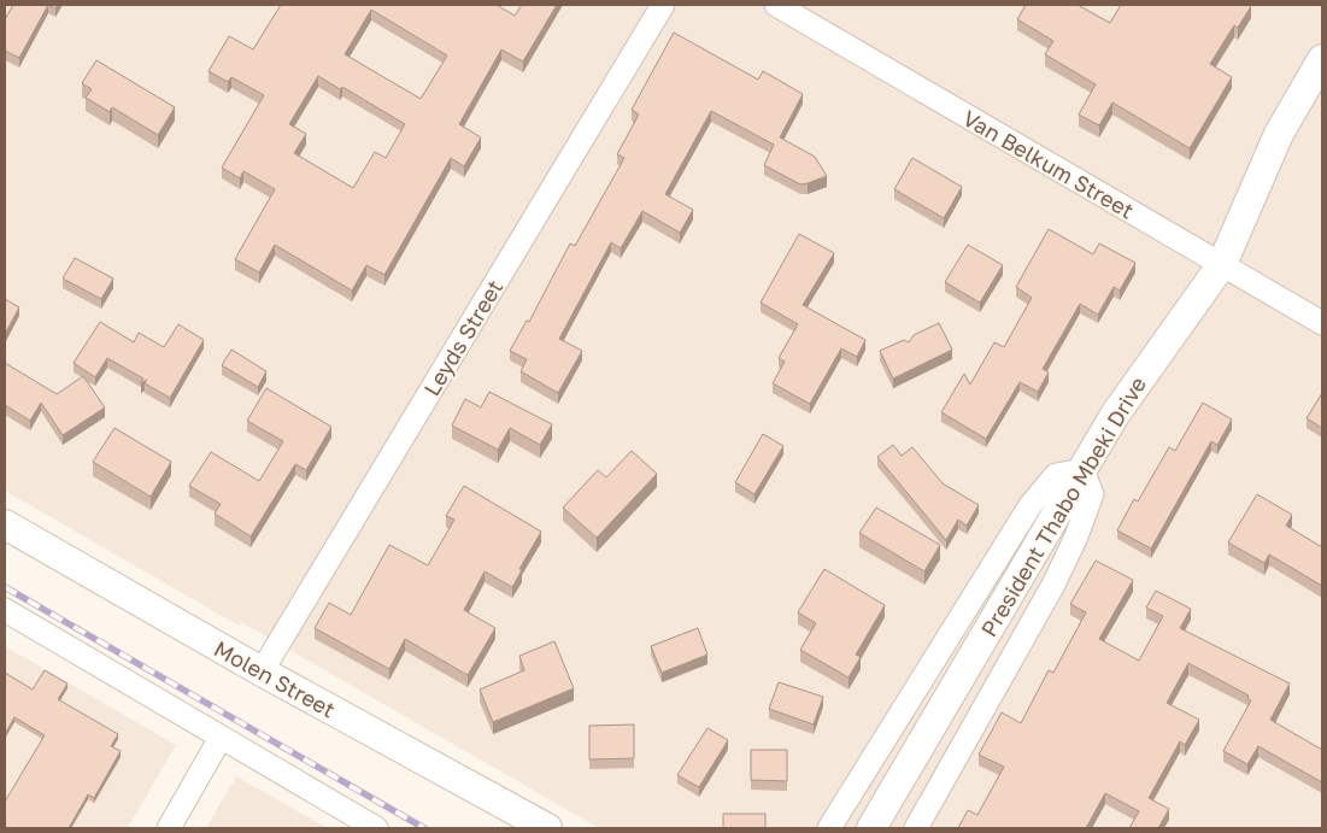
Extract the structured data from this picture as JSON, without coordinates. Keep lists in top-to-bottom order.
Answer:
{
  "streets": {
    "street": [
      "Van Belkum Street",
      "Leyds Street",
      "President Thabo Mbeki Drive",
      "Molen Street"
    ]
  },
  "crossings": [
    ["Van Belkum Street", "President Thabo Mbeki Drive"],
    ["Leyds Street", "Molen Street"]
  ]
}
